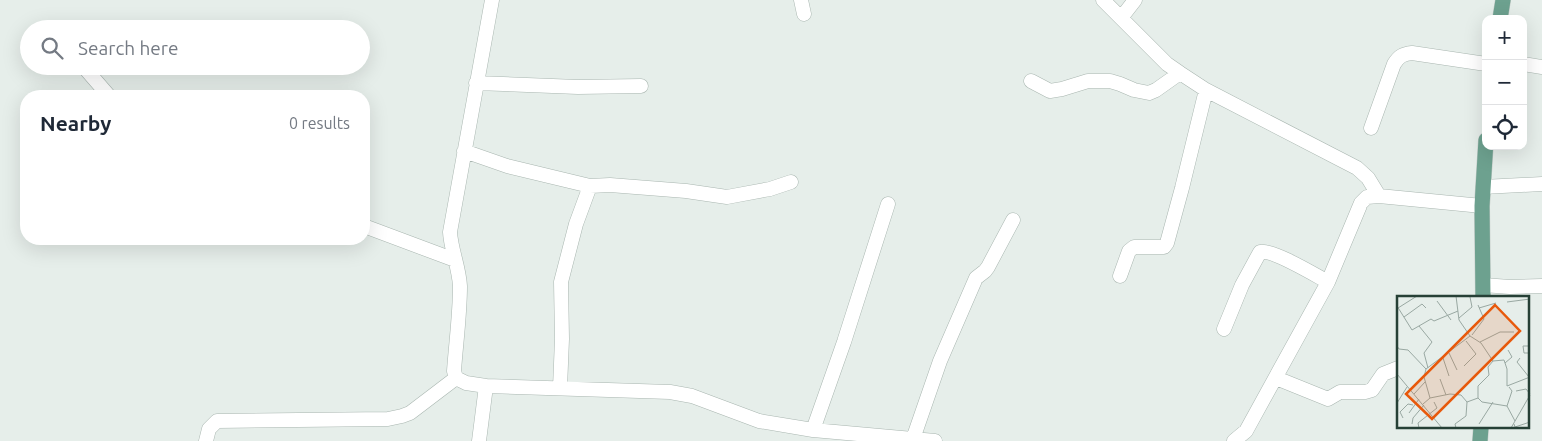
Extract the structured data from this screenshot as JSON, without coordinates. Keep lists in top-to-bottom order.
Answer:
{
  "page": {
    "map_buttons": ["+", "−"],
    "search": "Search here",
    "heading": ["Nearby", "0 results"]
  }
}
